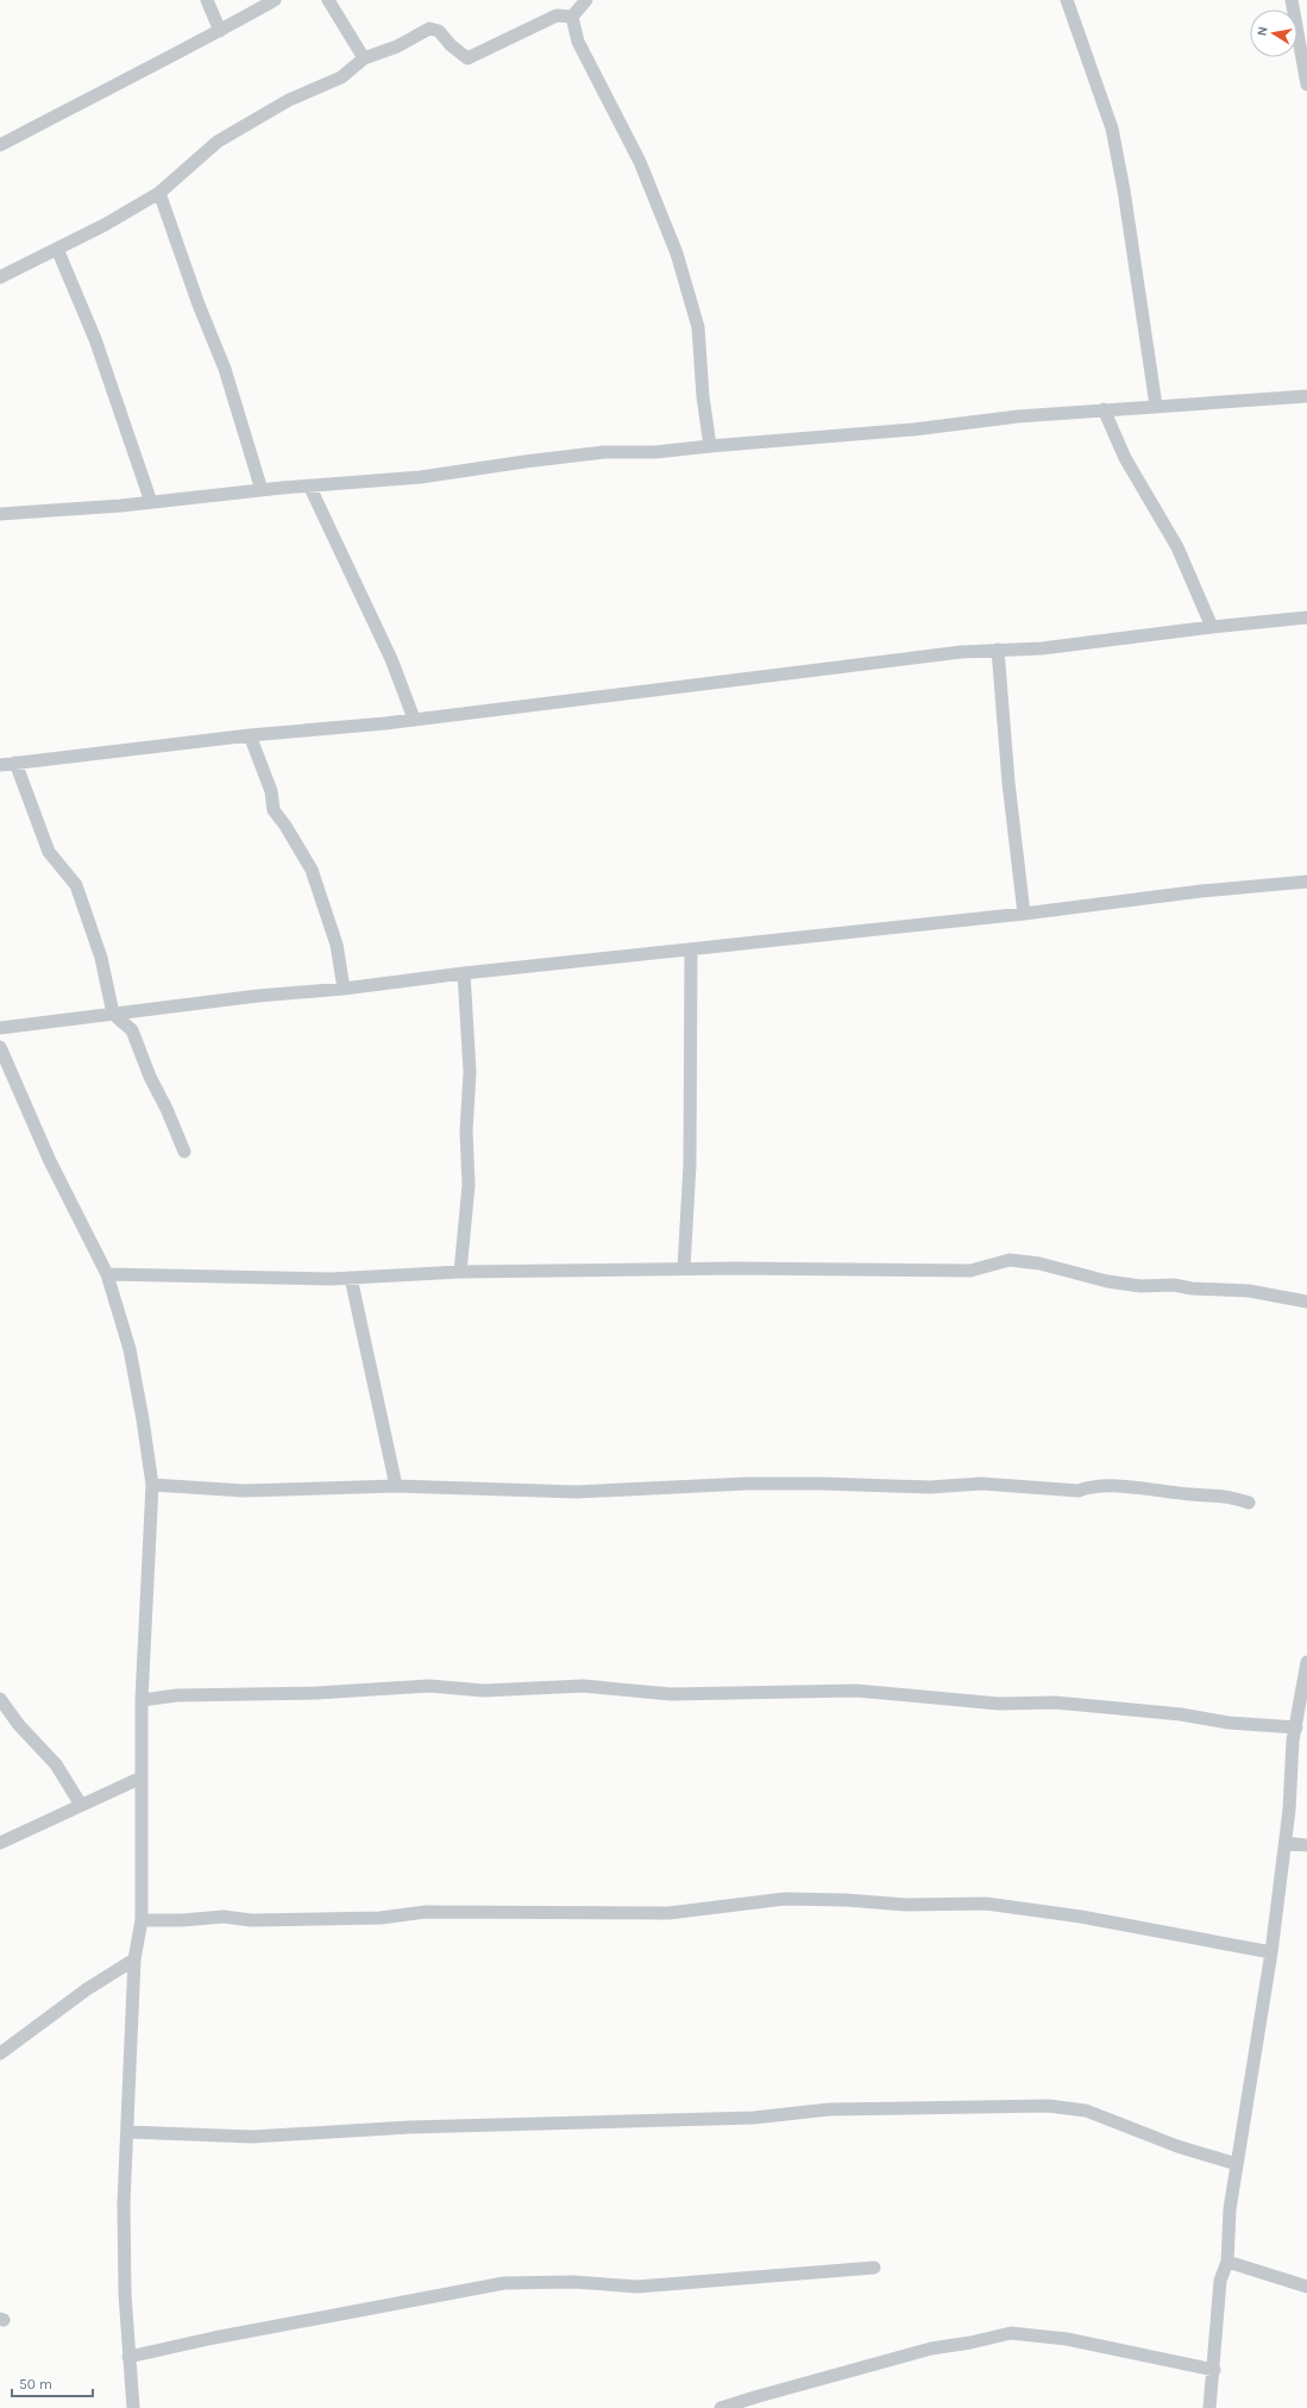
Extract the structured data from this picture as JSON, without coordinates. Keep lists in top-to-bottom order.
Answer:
{
  "scale_bar": "50 m",
  "north": "left"
}
